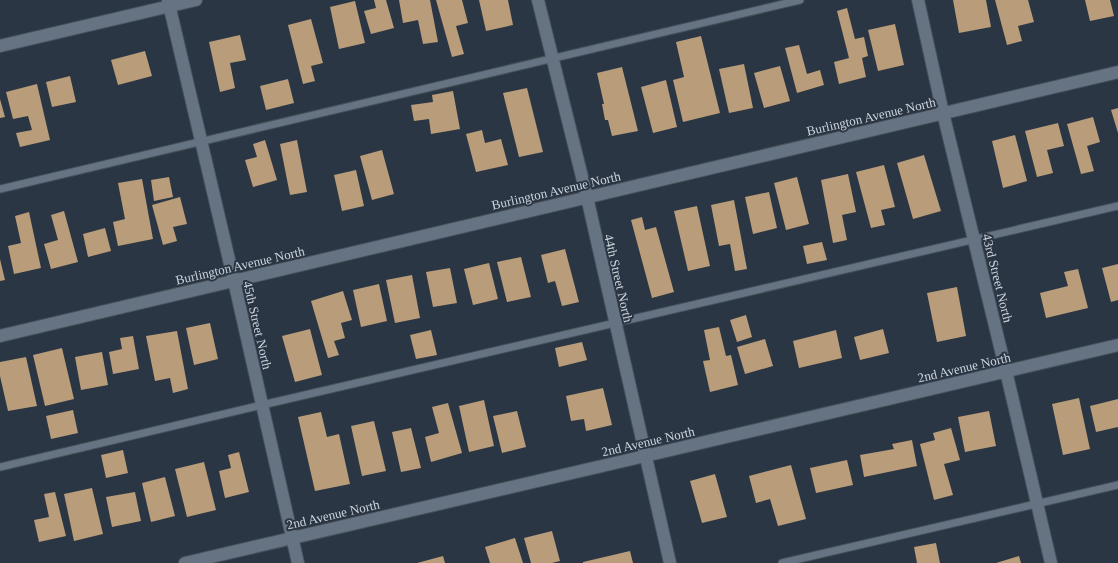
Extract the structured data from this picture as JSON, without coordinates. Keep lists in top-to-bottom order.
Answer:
{
  "streets": {
    "street": [
      "Burlington Avenue North",
      "44th Street North",
      "43rd Street North",
      "45th Street North",
      "2nd Avenue North"
    ]
  },
  "crossings": [
    ["Burlington Avenue North", "44th Street North"],
    ["Burlington Avenue North", "43rd Street North"],
    ["Burlington Avenue North", "45th Street North"],
    ["44th Street North", "2nd Avenue North"],
    ["43rd Street North", "2nd Avenue North"],
    ["45th Street North", "2nd Avenue North"]
  ]
}
